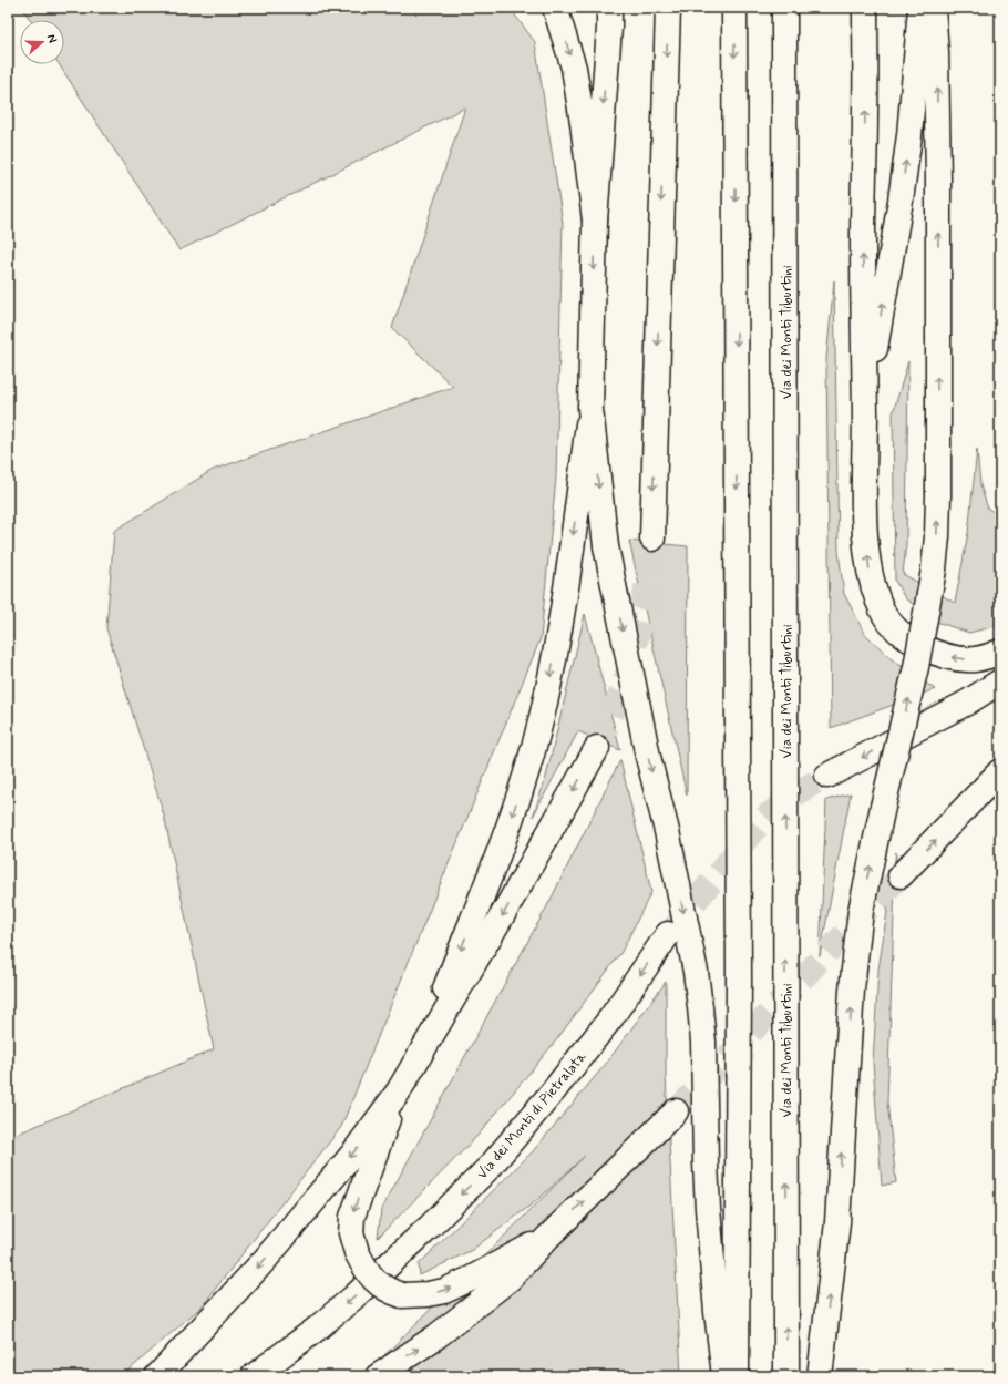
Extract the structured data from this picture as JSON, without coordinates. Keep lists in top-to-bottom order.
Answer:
{
  "streets": {
    "main road": ["Via dei Monti Tiburtini", "Via dei Monti di Pietralata"]
  },
  "north": "right"
}
